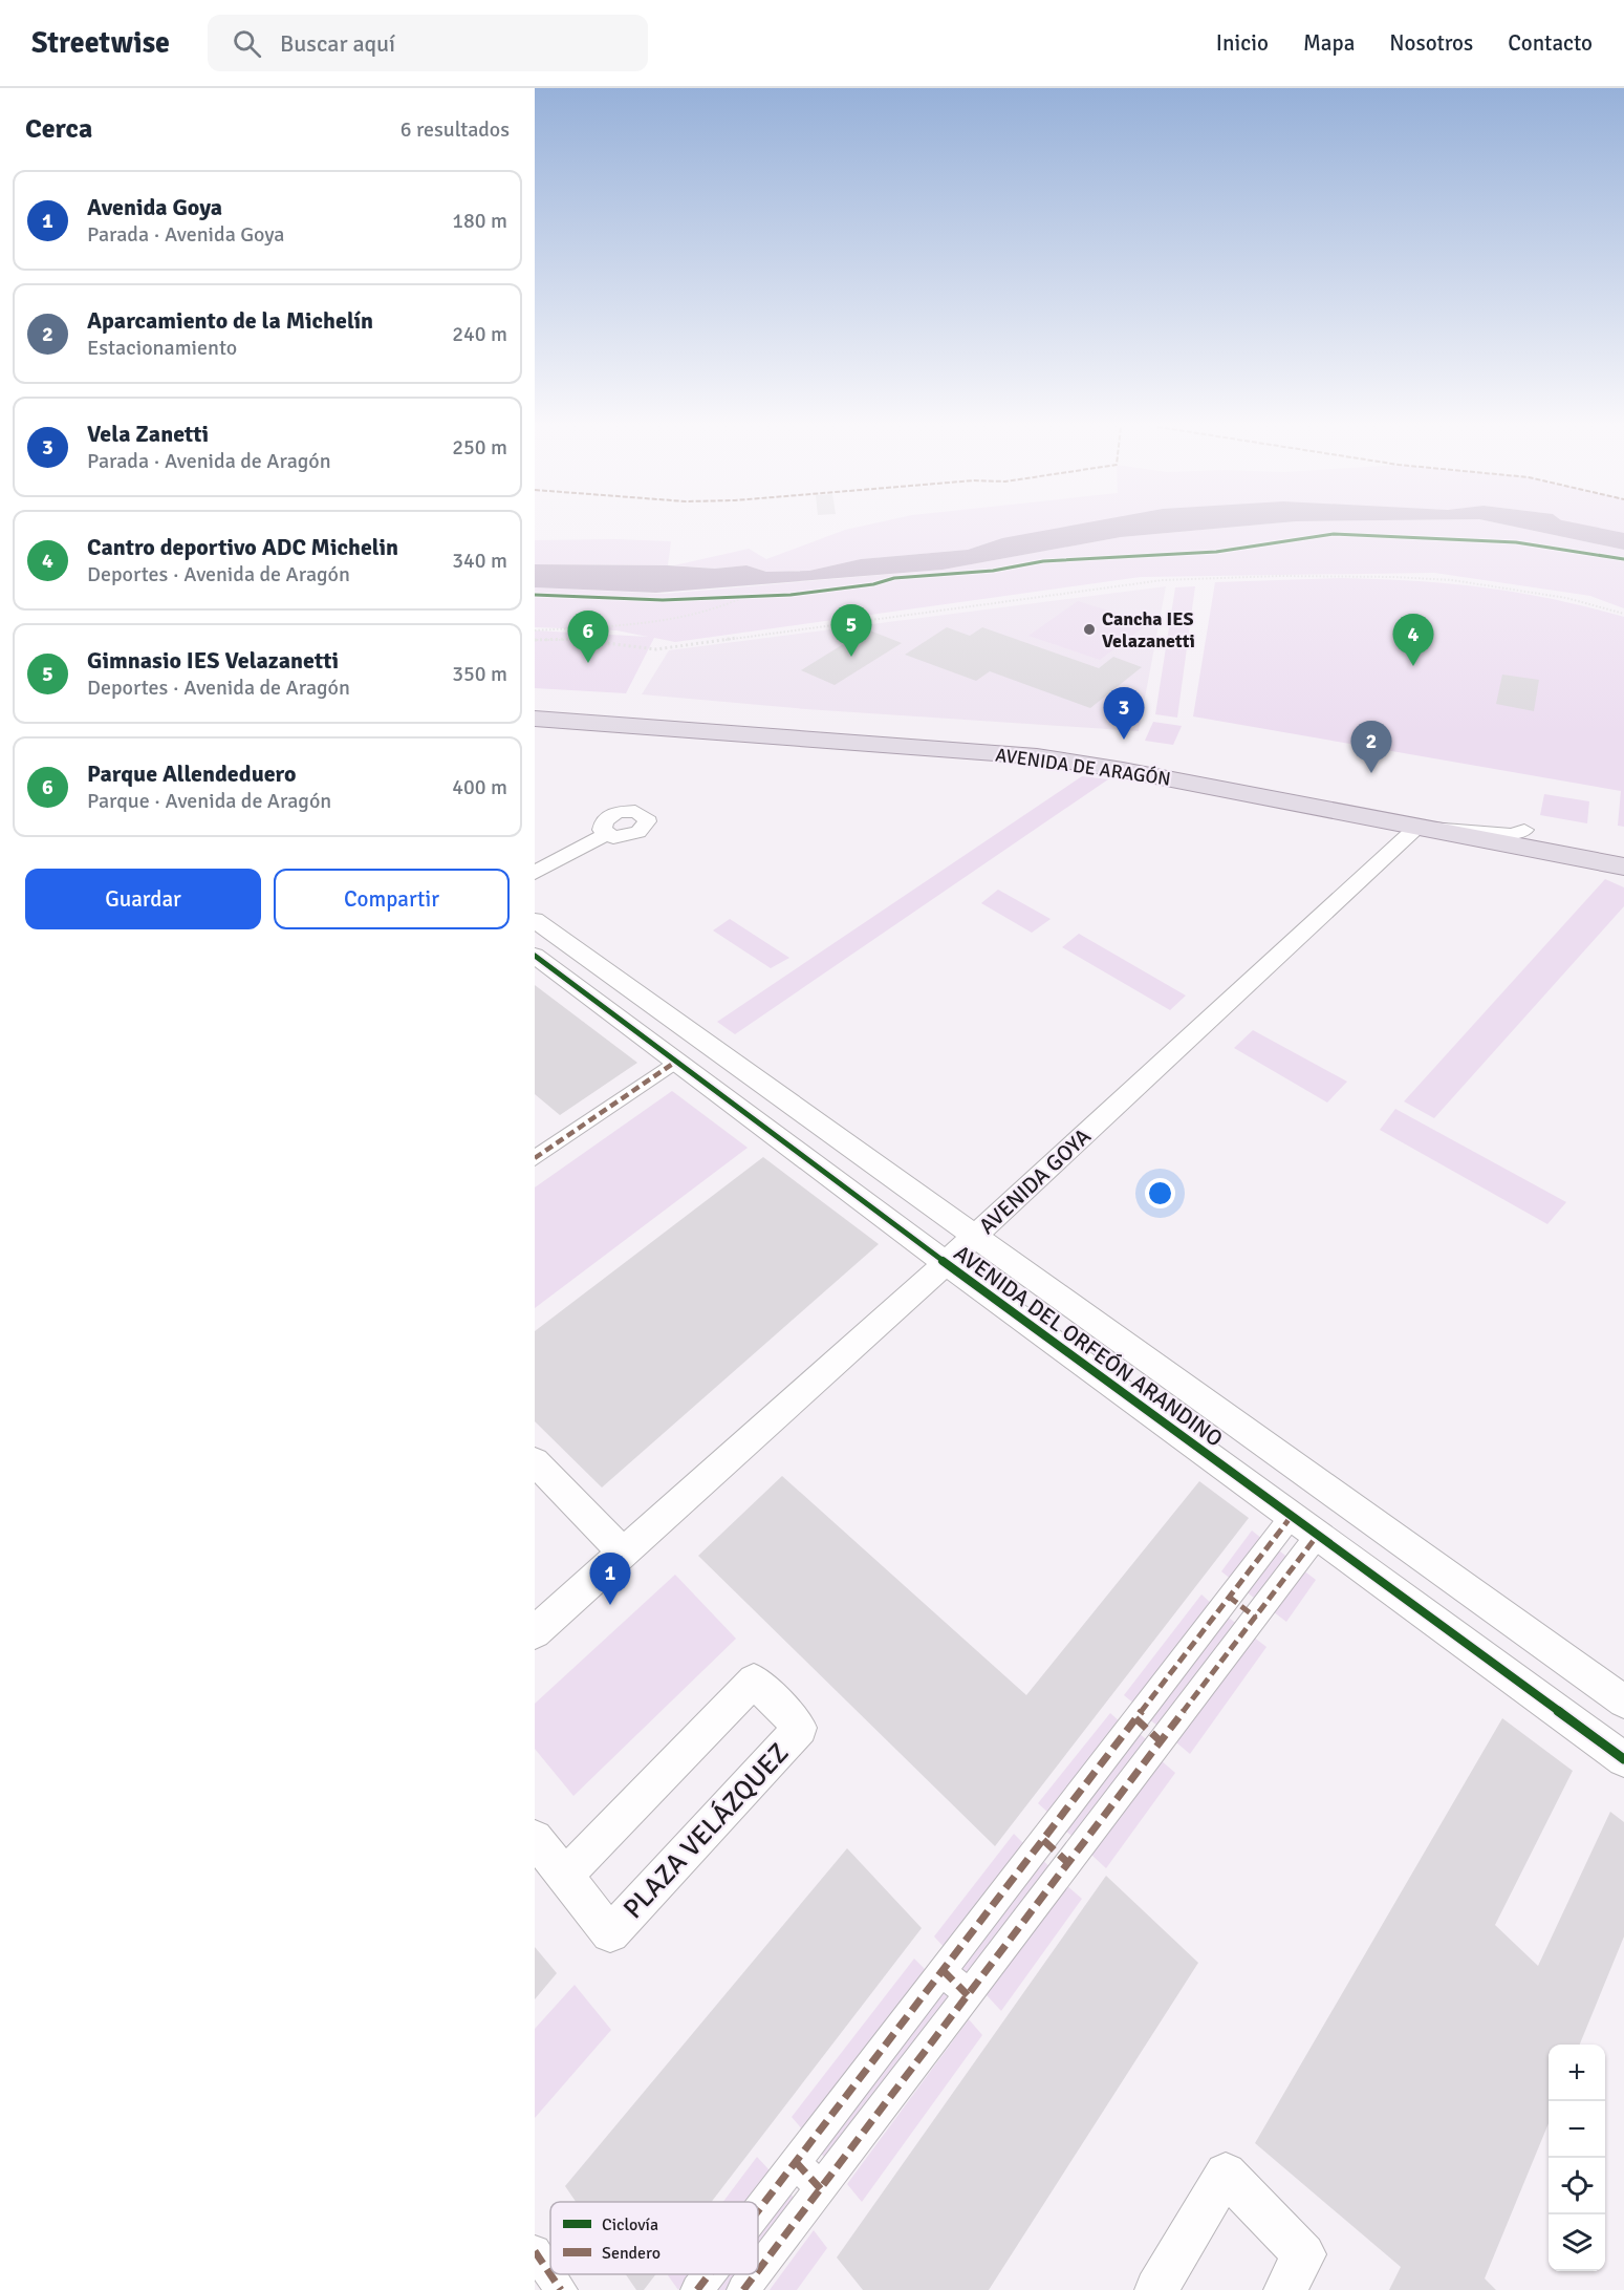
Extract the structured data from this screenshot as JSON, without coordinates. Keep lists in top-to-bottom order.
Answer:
{
  "streets": {
    "highway": ["AVENIDA DE ARAGÓN"],
    "street": ["AVENIDA GOYA", "AVENIDA DEL ORFEÓN ARANDINO", "PLAZA VELÁZQUEZ"]
  },
  "crossings": [
    ["AVENIDA DE ARAGÓN", "AVENIDA GOYA"],
    ["AVENIDA GOYA", "AVENIDA DEL ORFEÓN ARANDINO"]
  ],
  "places": ["Cancha IES Velazanetti"],
  "legend": ["Ciclovía", "Sendero"],
  "page": {
    "header": "Streetwise",
    "search": "Buscar aquí",
    "nav": [
      "Inicio",
      "Mapa",
      "Nosotros",
      "Contacto"
    ],
    "heading": ["Cerca", "6 resultados"],
    "list": [
      {
        "mark": "1",
        "name": "Avenida Goya",
        "note": "Parada · Avenida Goya",
        "value": "180 m"
      },
      {
        "mark": "2",
        "name": "Aparcamiento de la Michelín",
        "note": "Estacionamiento",
        "value": "240 m"
      },
      {
        "mark": "3",
        "name": "Vela Zanetti",
        "note": "Parada · Avenida de Aragón",
        "value": "250 m"
      },
      {
        "mark": "4",
        "name": "Cantro deportivo ADC Michelin",
        "note": "Deportes · Avenida de Aragón",
        "value": "340 m"
      },
      {
        "mark": "5",
        "name": "Gimnasio IES Velazanetti",
        "note": "Deportes · Avenida de Aragón",
        "value": "350 m"
      },
      {
        "mark": "6",
        "name": "Parque Allendeduero",
        "note": "Parque · Avenida de Aragón",
        "value": "400 m"
      }
    ],
    "pins": [
      "5",
      "6",
      "4",
      "3",
      "2",
      "1"
    ],
    "buttons": ["Guardar", "Compartir"],
    "map_buttons": ["+", "−"]
  }
}
